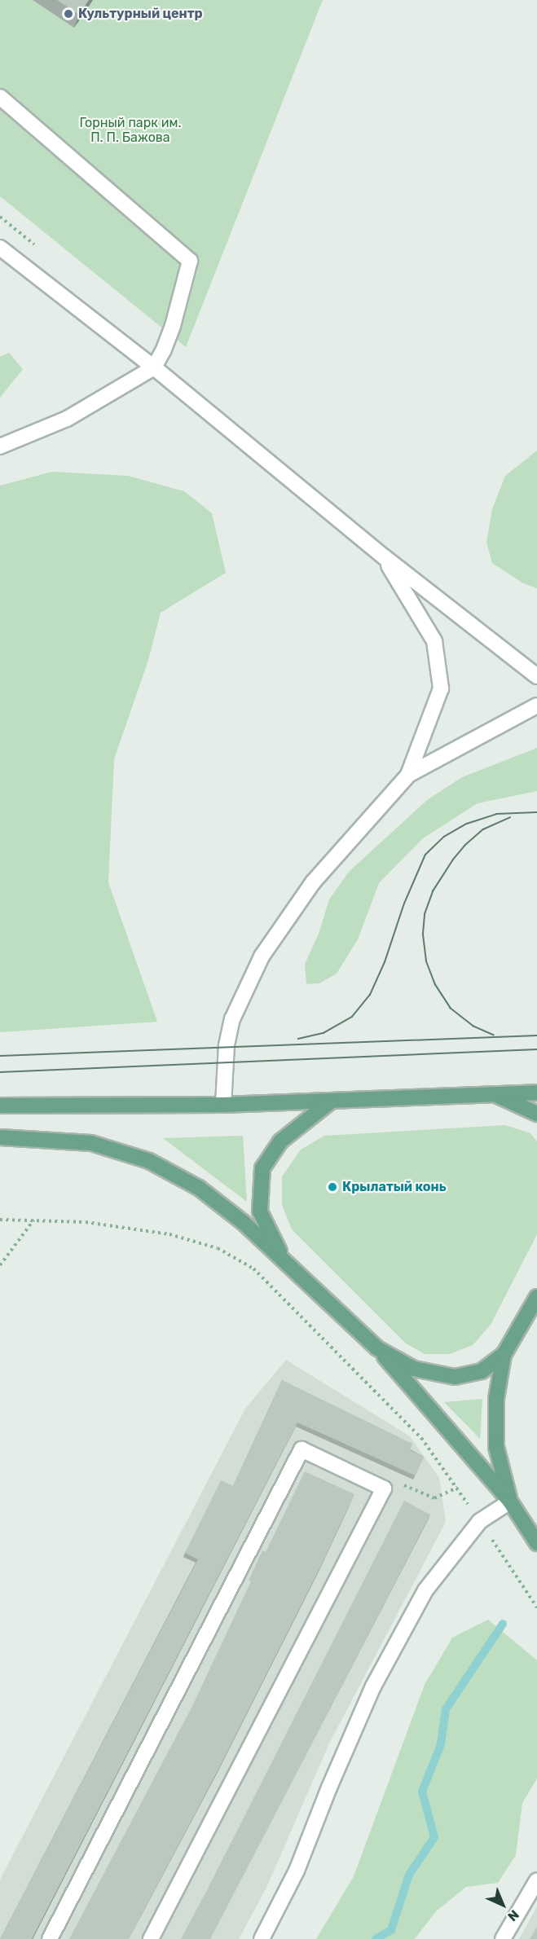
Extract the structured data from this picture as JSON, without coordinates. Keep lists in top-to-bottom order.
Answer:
{
  "parks": ["Горный парк им. П. П. Бажова"],
  "places": ["Культурный центр", "Крылатый конь"],
  "north": "bottom right"
}
